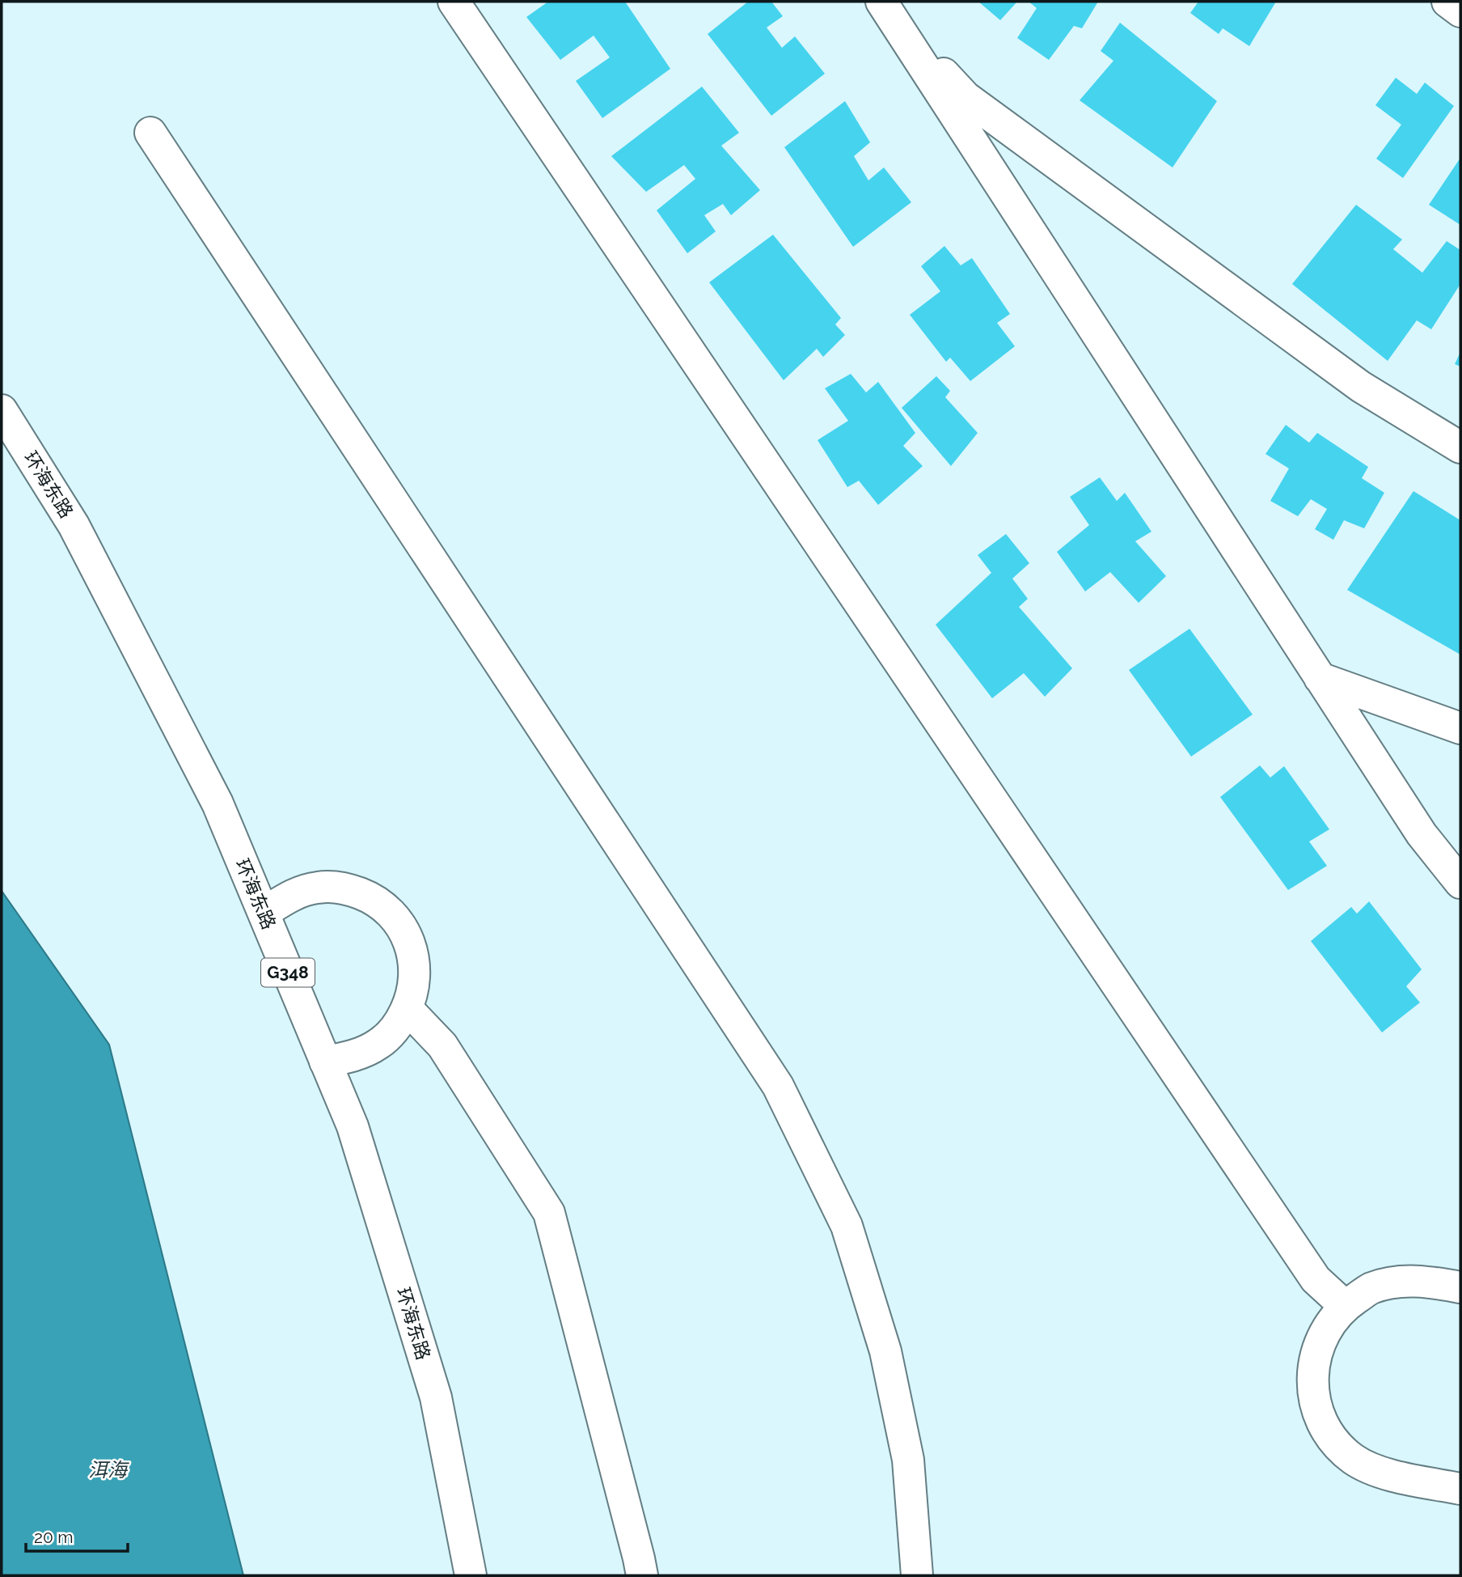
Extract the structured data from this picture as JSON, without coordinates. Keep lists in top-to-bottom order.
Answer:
{
  "streets": {
    "main road": ["环海东路", "G348"]
  },
  "water": ["洱海"],
  "scale_bar": "20 m"
}
